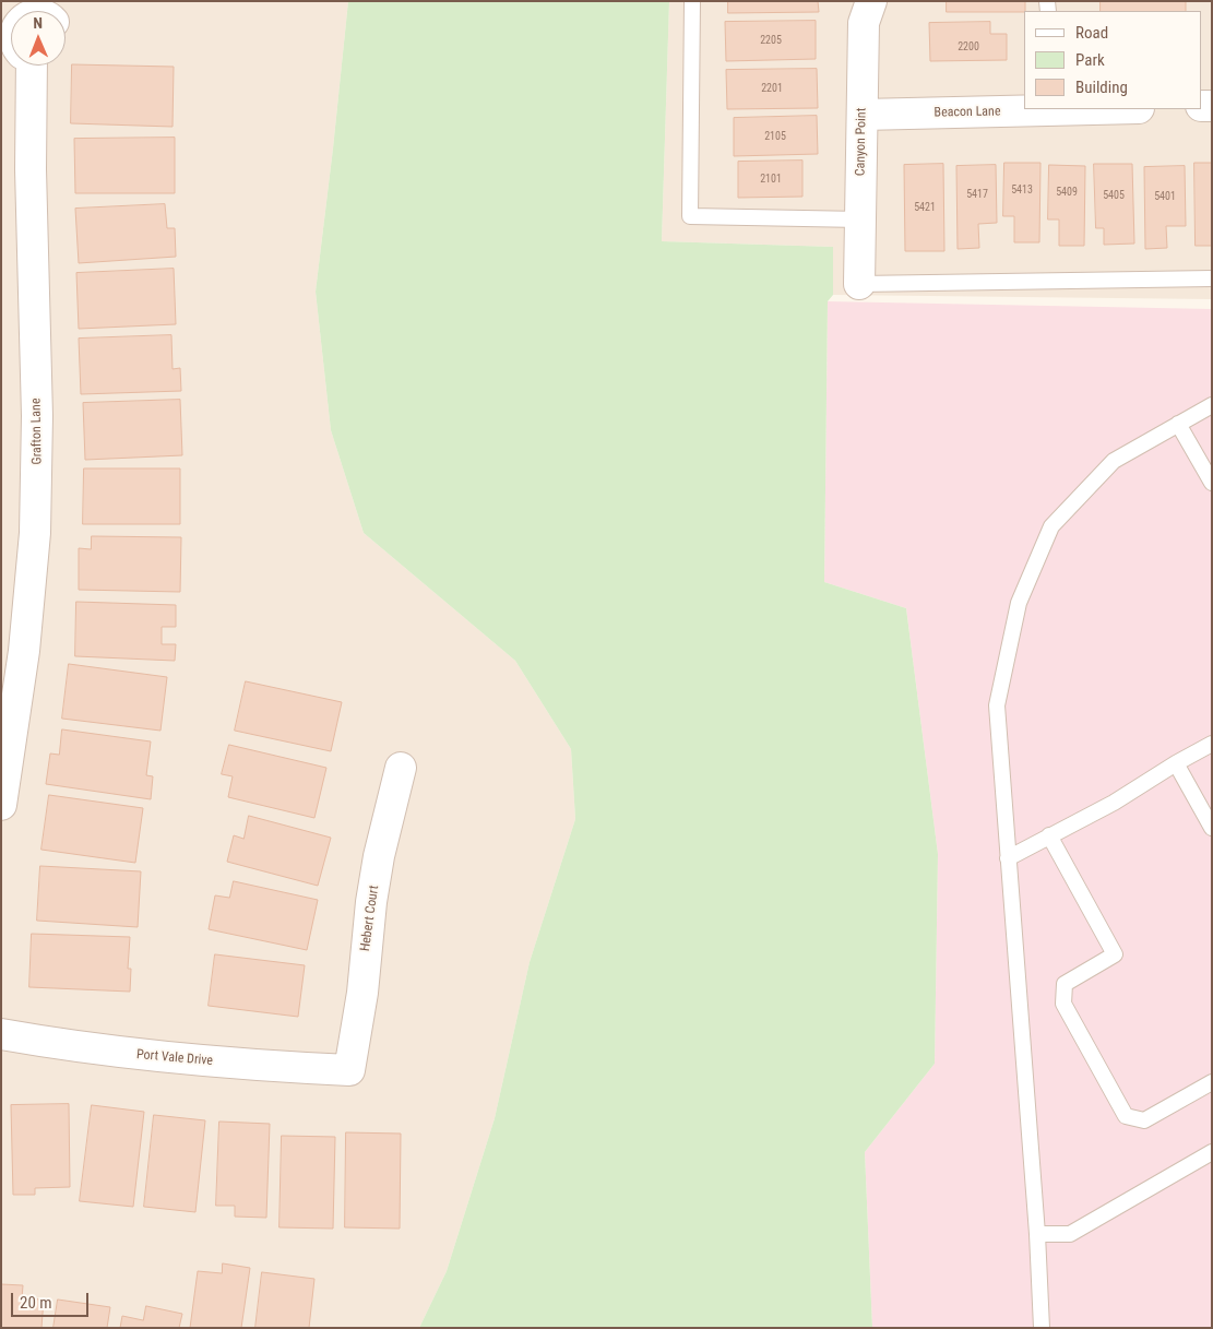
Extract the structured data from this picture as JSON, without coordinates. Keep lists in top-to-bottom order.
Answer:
{
  "streets": {
    "street": [
      "Beacon Lane",
      "Canyon Point",
      "Grafton Lane",
      "Hebert Court",
      "Port Vale Drive"
    ]
  },
  "crossings": [
    ["Beacon Lane", "Canyon Point"],
    ["Hebert Court", "Port Vale Drive"]
  ],
  "house_numbers": [
    "2205",
    "2200",
    "2201",
    "2105",
    "2101",
    "5413",
    "5409",
    "5417",
    "5405",
    "5401",
    "5421"
  ],
  "legend": ["Road", "Park", "Building"],
  "scale_bar": "20 m",
  "north": "top"
}
